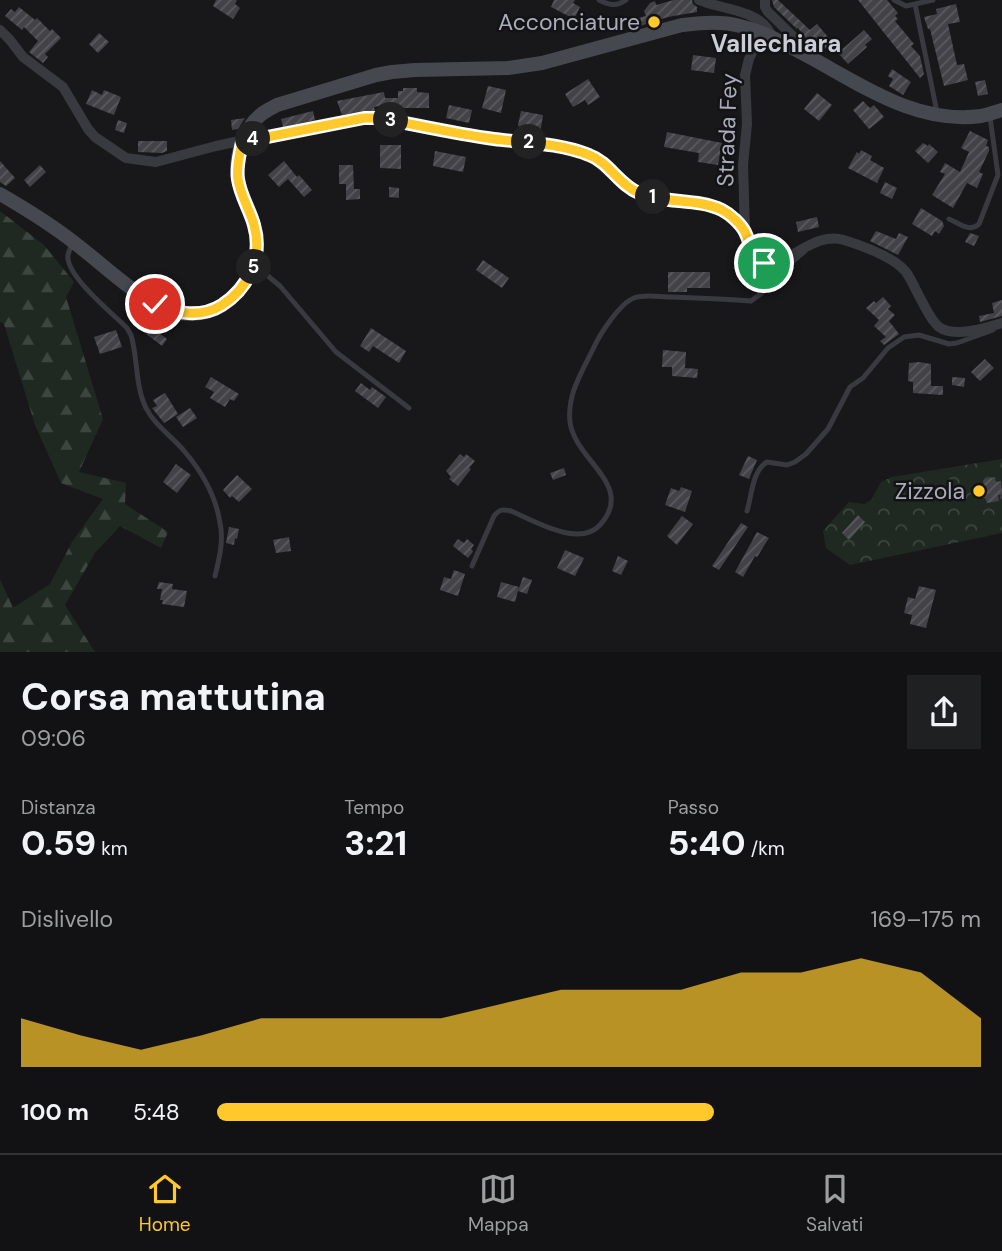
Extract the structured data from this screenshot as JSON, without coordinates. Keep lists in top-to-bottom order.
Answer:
{
  "streets": {
    "street": ["Strada Fey"]
  },
  "districts": ["Vallechiara"],
  "places": ["Acconciature", "Zizzola"],
  "page": {
    "pins": [
      "3",
      "4",
      "2",
      "1",
      "5"
    ],
    "heading": ["Corsa mattutina", "09:06"],
    "stats": [
      ["Distanza", "0.59 km"],
      ["Tempo", "3:21"],
      ["Passo", "5:40 /km"]
    ],
    "chart": ["Dislivello", "169–175 m"],
    "list": [
      {
        "name": "100 m",
        "note": "5:48"
      }
    ],
    "tabs": ["Home", "Mappa", "Salvati"]
  }
}
